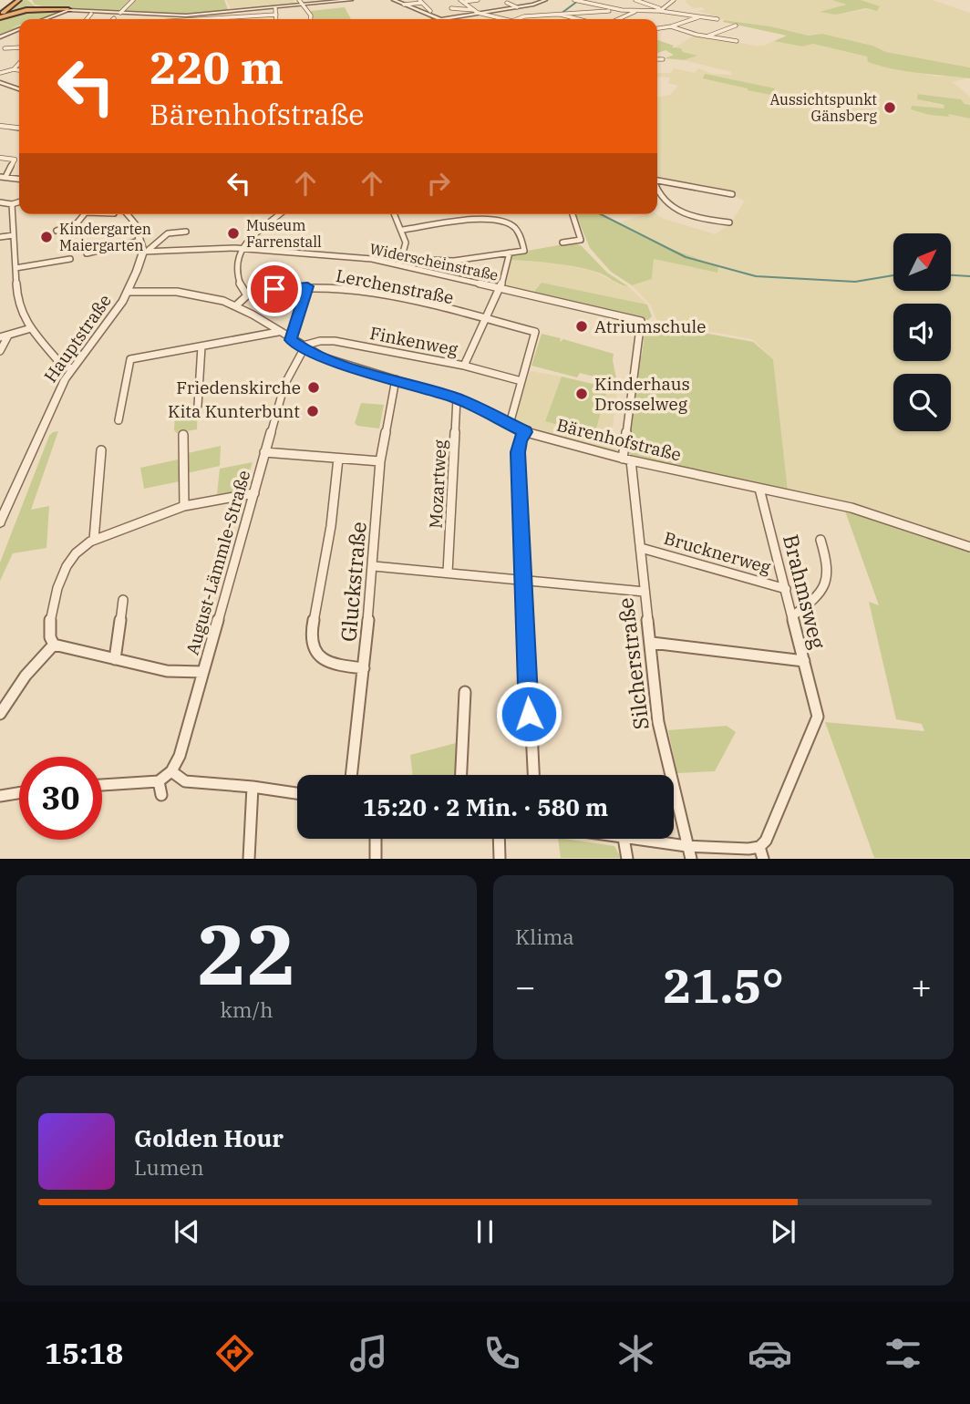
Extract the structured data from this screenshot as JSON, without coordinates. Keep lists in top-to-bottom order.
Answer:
{
  "streets": {
    "street": [
      "Widerscheinstraße",
      "Lerchenstraße",
      "Hauptstraße",
      "Finkenweg",
      "Bärenhofstraße",
      "Mozartweg",
      "Brucknerweg",
      "August-Lämmle-Straße",
      "Gluckstraße",
      "Brahmsweg",
      "Silcherstraße"
    ]
  },
  "crossings": [
    ["Widerscheinstraße", "Hauptstraße"],
    ["Widerscheinstraße", "Silcherstraße"],
    ["Lerchenstraße", "Finkenweg"],
    ["Hauptstraße", "Bärenhofstraße"],
    ["Finkenweg", "Bärenhofstraße"],
    ["Finkenweg", "August-Lämmle-Straße"],
    ["Bärenhofstraße", "Mozartweg"],
    ["Bärenhofstraße", "August-Lämmle-Straße"],
    ["Bärenhofstraße", "Gluckstraße"],
    ["Bärenhofstraße", "Brahmsweg"],
    ["Bärenhofstraße", "Silcherstraße"],
    ["Brucknerweg", "Brahmsweg"],
    ["Brucknerweg", "Silcherstraße"]
  ],
  "places": [
    "Aussichtspunkt Gänsberg",
    "Museum Farrenstall",
    "Kindergarten Maiergarten",
    "Atriumschule",
    "Friedenskirche",
    "Kinderhaus Drosselweg",
    "Kita Kunterbunt"
  ],
  "north": "top right",
  "page": {
    "turn": ["220 m", "Bärenhofstraße"],
    "limit": "30",
    "trip": "15:20 · 2 Min. · 580 m",
    "tile": [
      ["22", "km/h"],
      "Klima"
    ],
    "heat": ["−", "21.5°", "+"],
    "song": ["Golden Hour", "Lumen"],
    "tabs": "15:18"
  }
}
